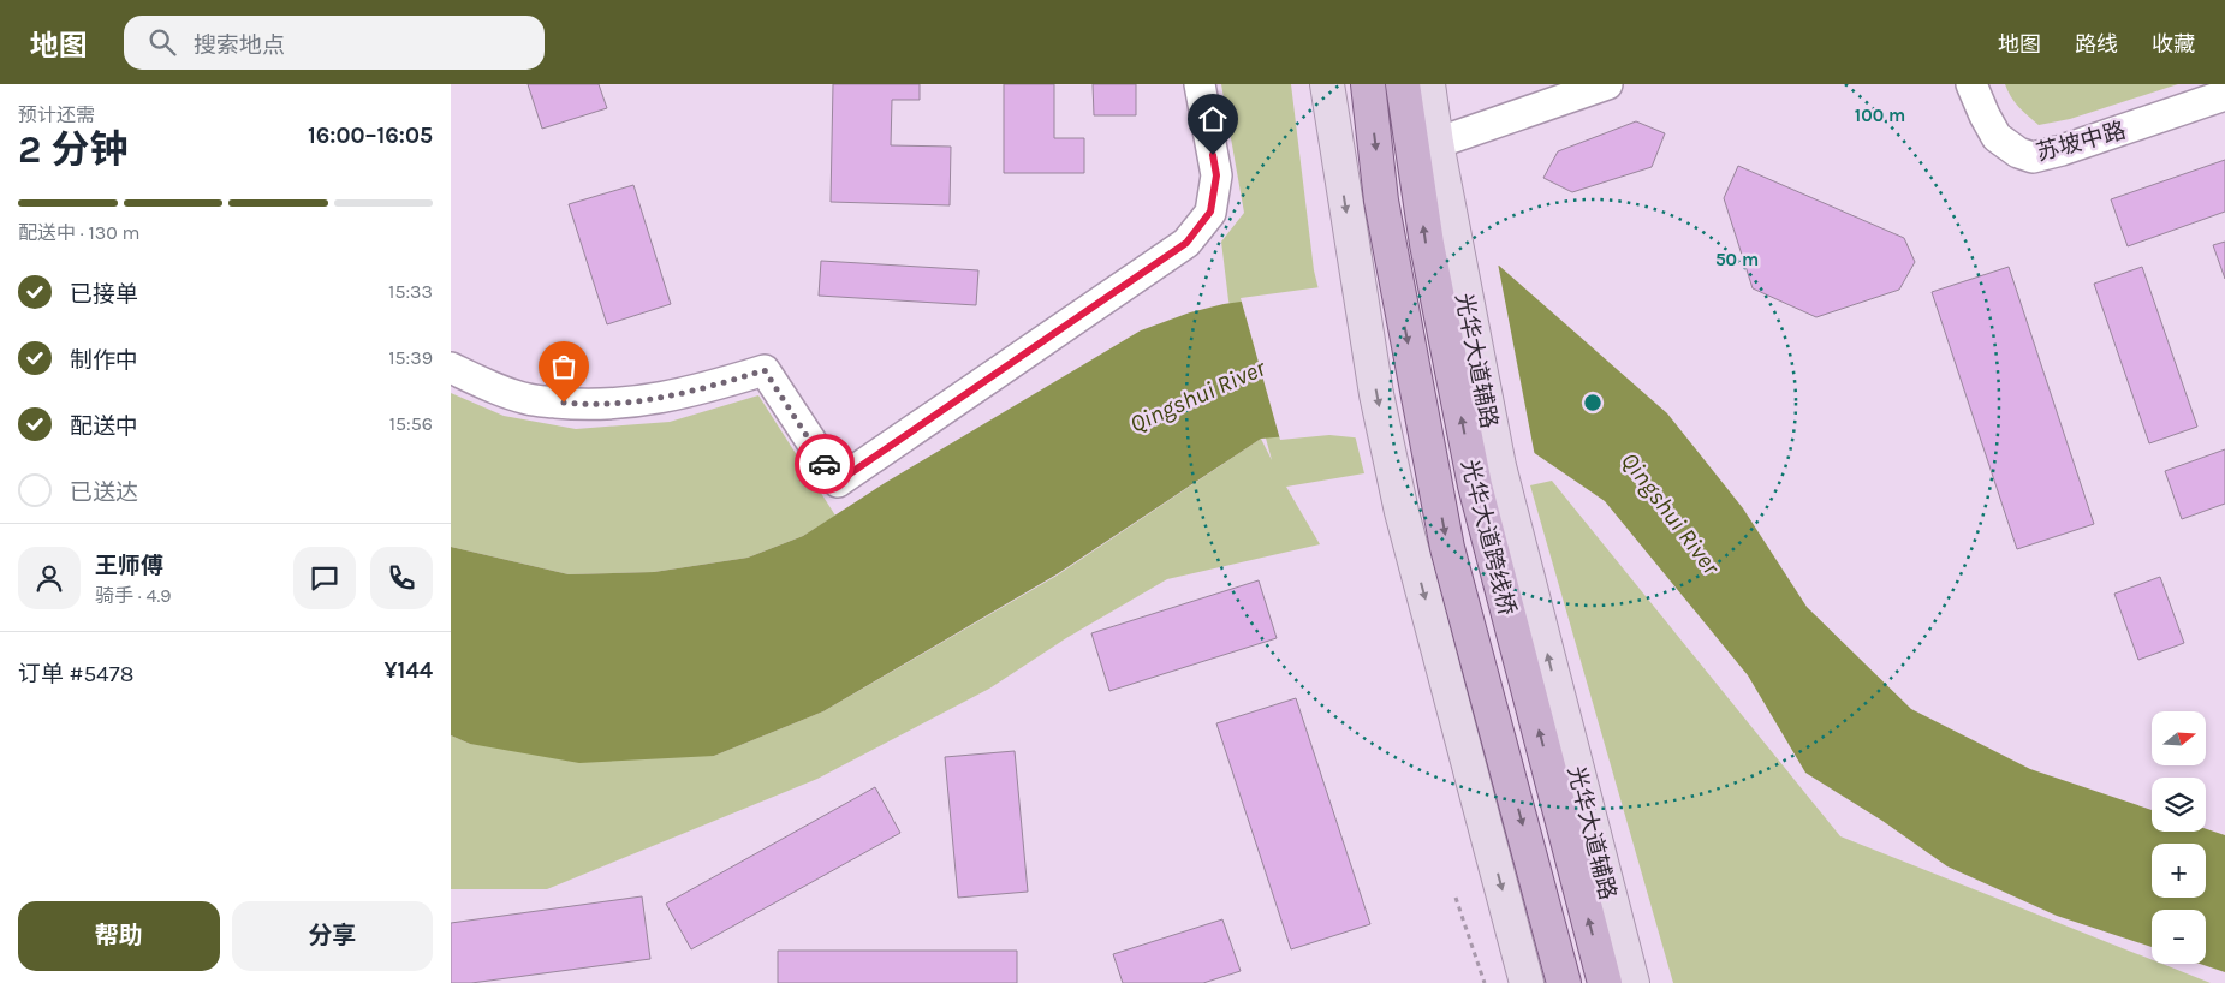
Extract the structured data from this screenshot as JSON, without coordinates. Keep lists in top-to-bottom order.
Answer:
{
  "streets": {
    "main road": ["光华大道跨线桥"],
    "street": ["苏坡中路", "光华大道辅路"]
  },
  "water": ["Qingshui River"],
  "north": "right",
  "page": {
    "header": "地图",
    "search": "搜索地点",
    "nav": ["地图", "路线", "收藏"],
    "heading": ["2 分钟", "预计还需", "16:00–16:05"],
    "panel": [
      "王师傅",
      "骑手 · 4.9",
      "订单 #5478",
      "¥144"
    ],
    "bar": "配送中 · 130 m",
    "list": [
      ["已接单", "15:33"],
      ["制作中", "15:39"],
      ["配送中", "15:56"],
      "已送达"
    ],
    "map_buttons": ["+", "−"],
    "buttons": ["帮助", "分享"]
  },
  "rings": ["100 m", "50 m"]
}
